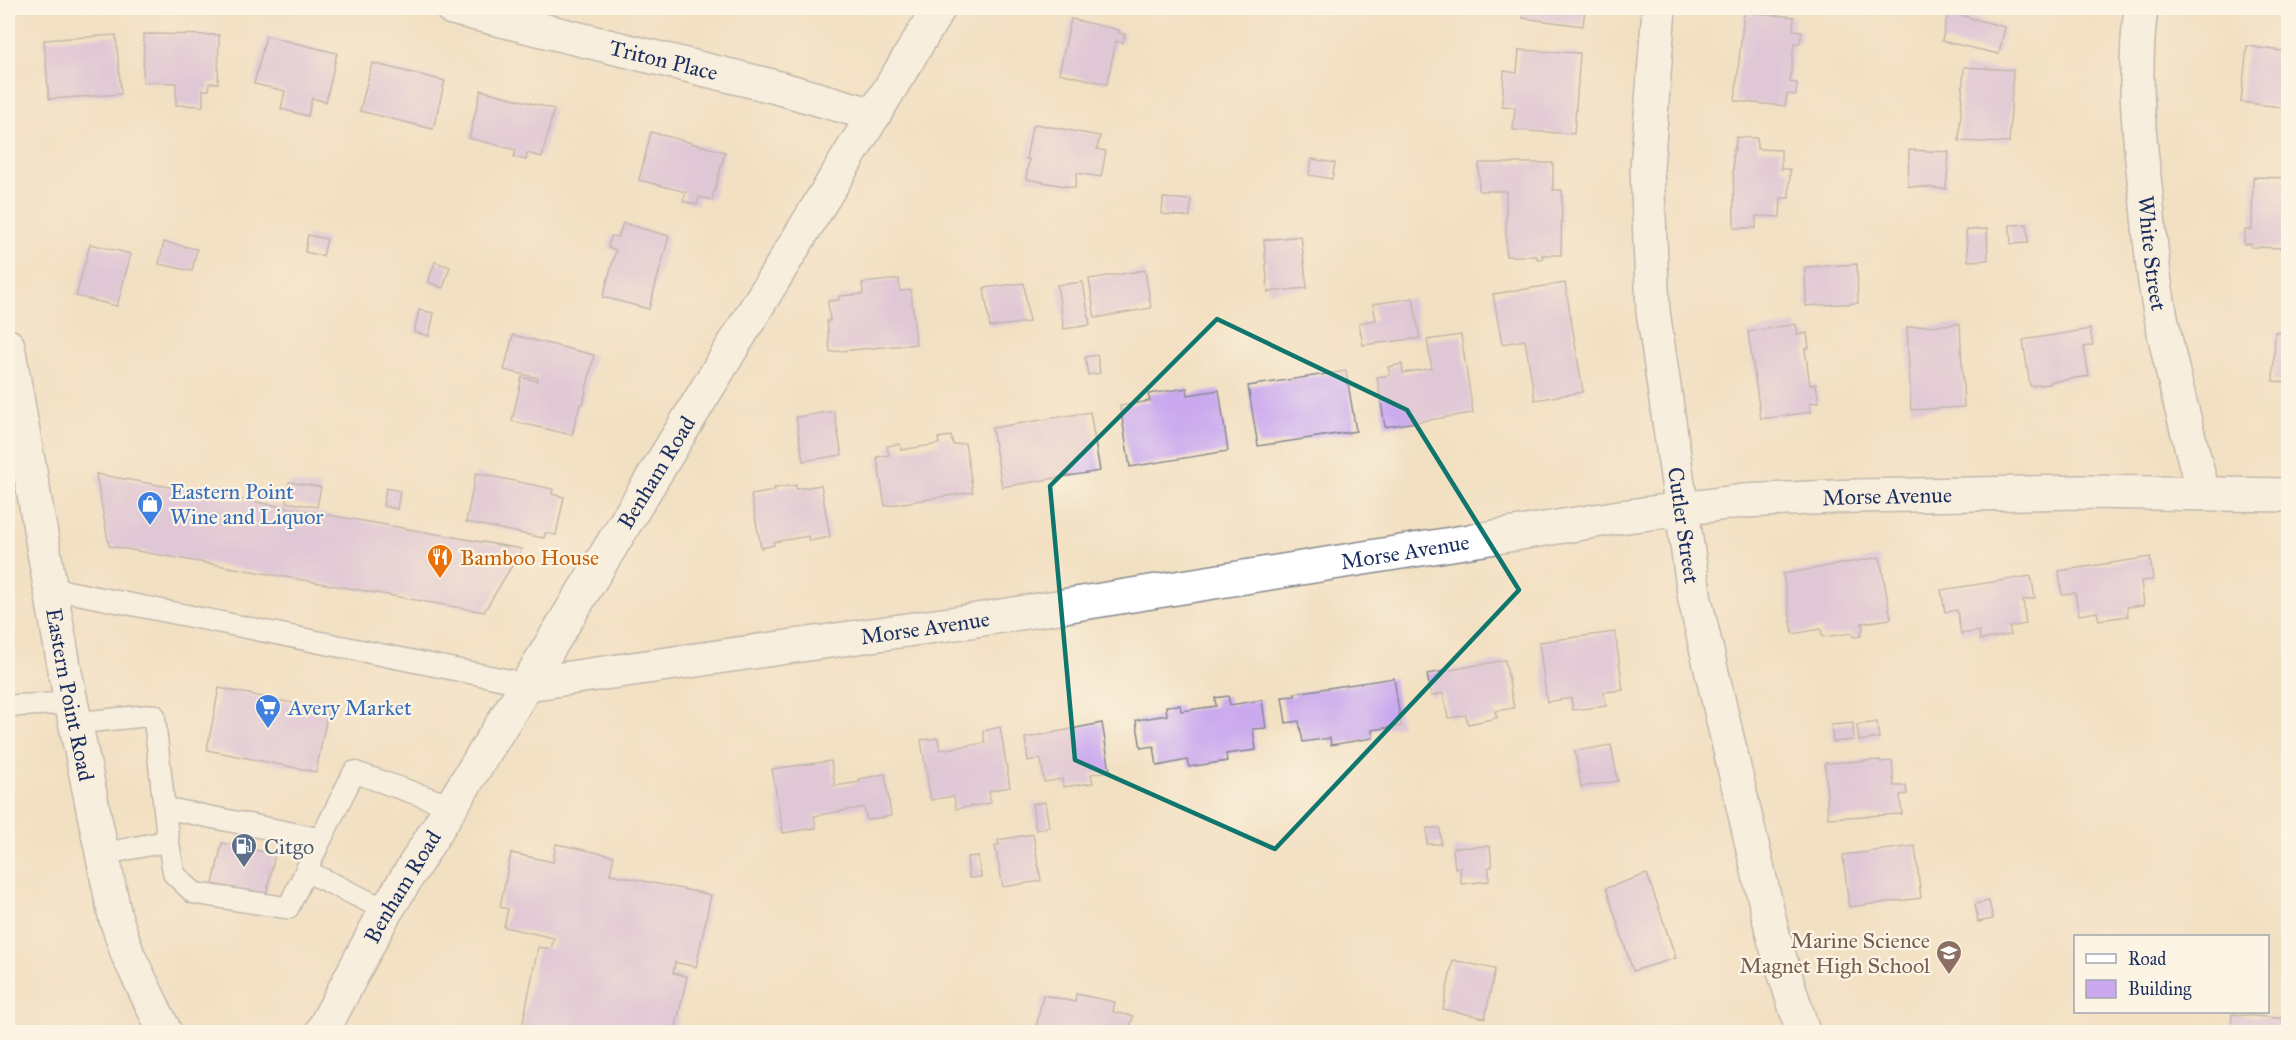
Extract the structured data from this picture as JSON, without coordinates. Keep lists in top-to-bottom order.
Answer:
{
  "streets": {
    "street": [
      "Triton Place",
      "White Street",
      "Benham Road",
      "Morse Avenue",
      "Cutler Street",
      "Eastern Point Road"
    ]
  },
  "crossings": [
    ["Triton Place", "Benham Road"],
    ["White Street", "Morse Avenue"],
    ["Benham Road", "Morse Avenue"],
    ["Morse Avenue", "Cutler Street"]
  ],
  "places": {
    "shop": ["Eastern Point Wine and Liquor"],
    "restaurant": ["Bamboo House"],
    "supermarket": ["Avery Market"],
    "fuel station": ["Citgo"],
    "school or university": ["Marine Science Magnet High School"]
  },
  "legend": ["Road", "Building"]
}
